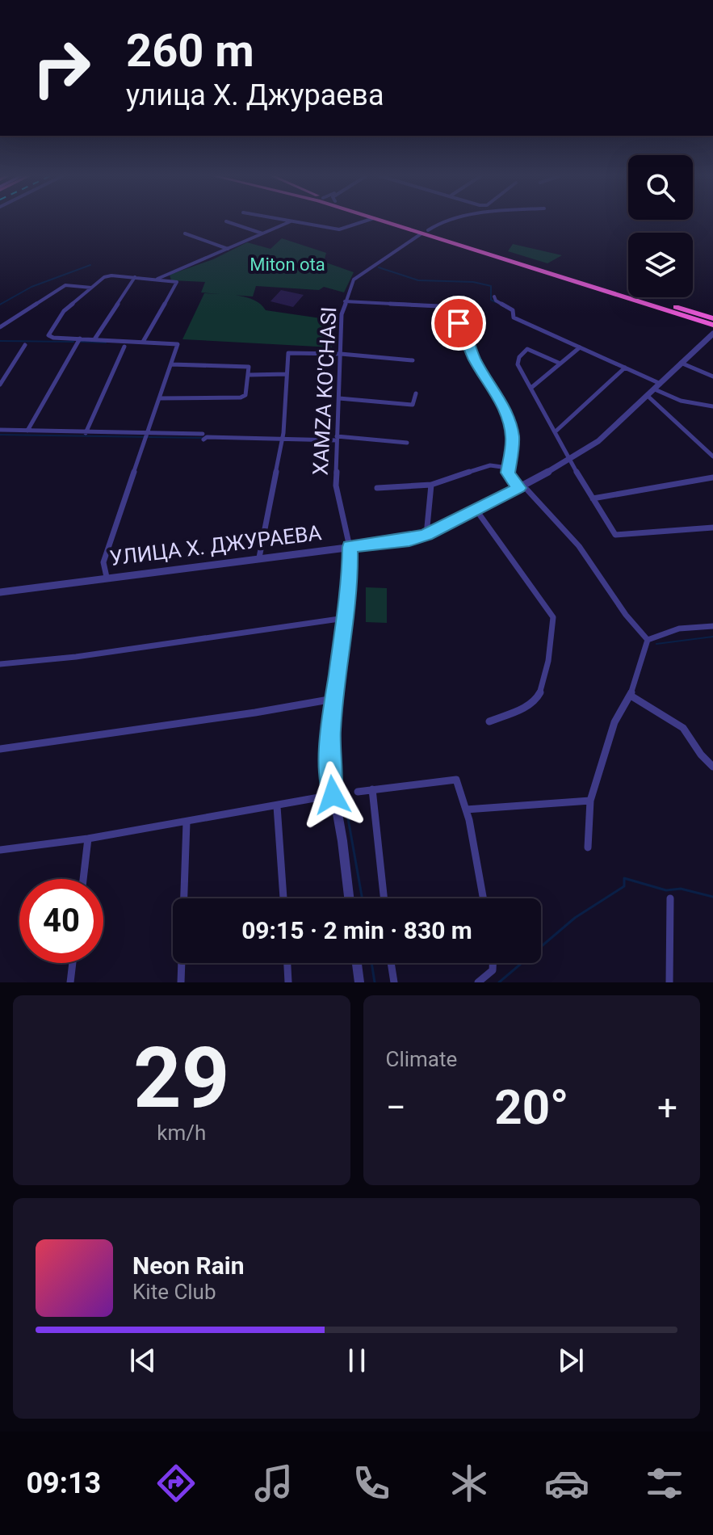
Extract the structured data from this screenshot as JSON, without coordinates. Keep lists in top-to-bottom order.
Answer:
{
  "streets": {
    "street": ["XAMZA KO'CHASI", "УЛИЦА Х. ДЖУРАЕВА"]
  },
  "crossings": [
    ["XAMZA KO'CHASI", "УЛИЦА Х. ДЖУРАЕВА"]
  ],
  "parks": ["Miton ota"],
  "page": {
    "turn": ["260 m", "улица Х. Джураева"],
    "limit": "40",
    "trip": "09:15 · 2 min · 830 m",
    "tile": [
      ["29", "km/h"],
      "Climate"
    ],
    "heat": ["−", "20°", "+"],
    "song": ["Neon Rain", "Kite Club"],
    "tabs": "09:13"
  }
}
